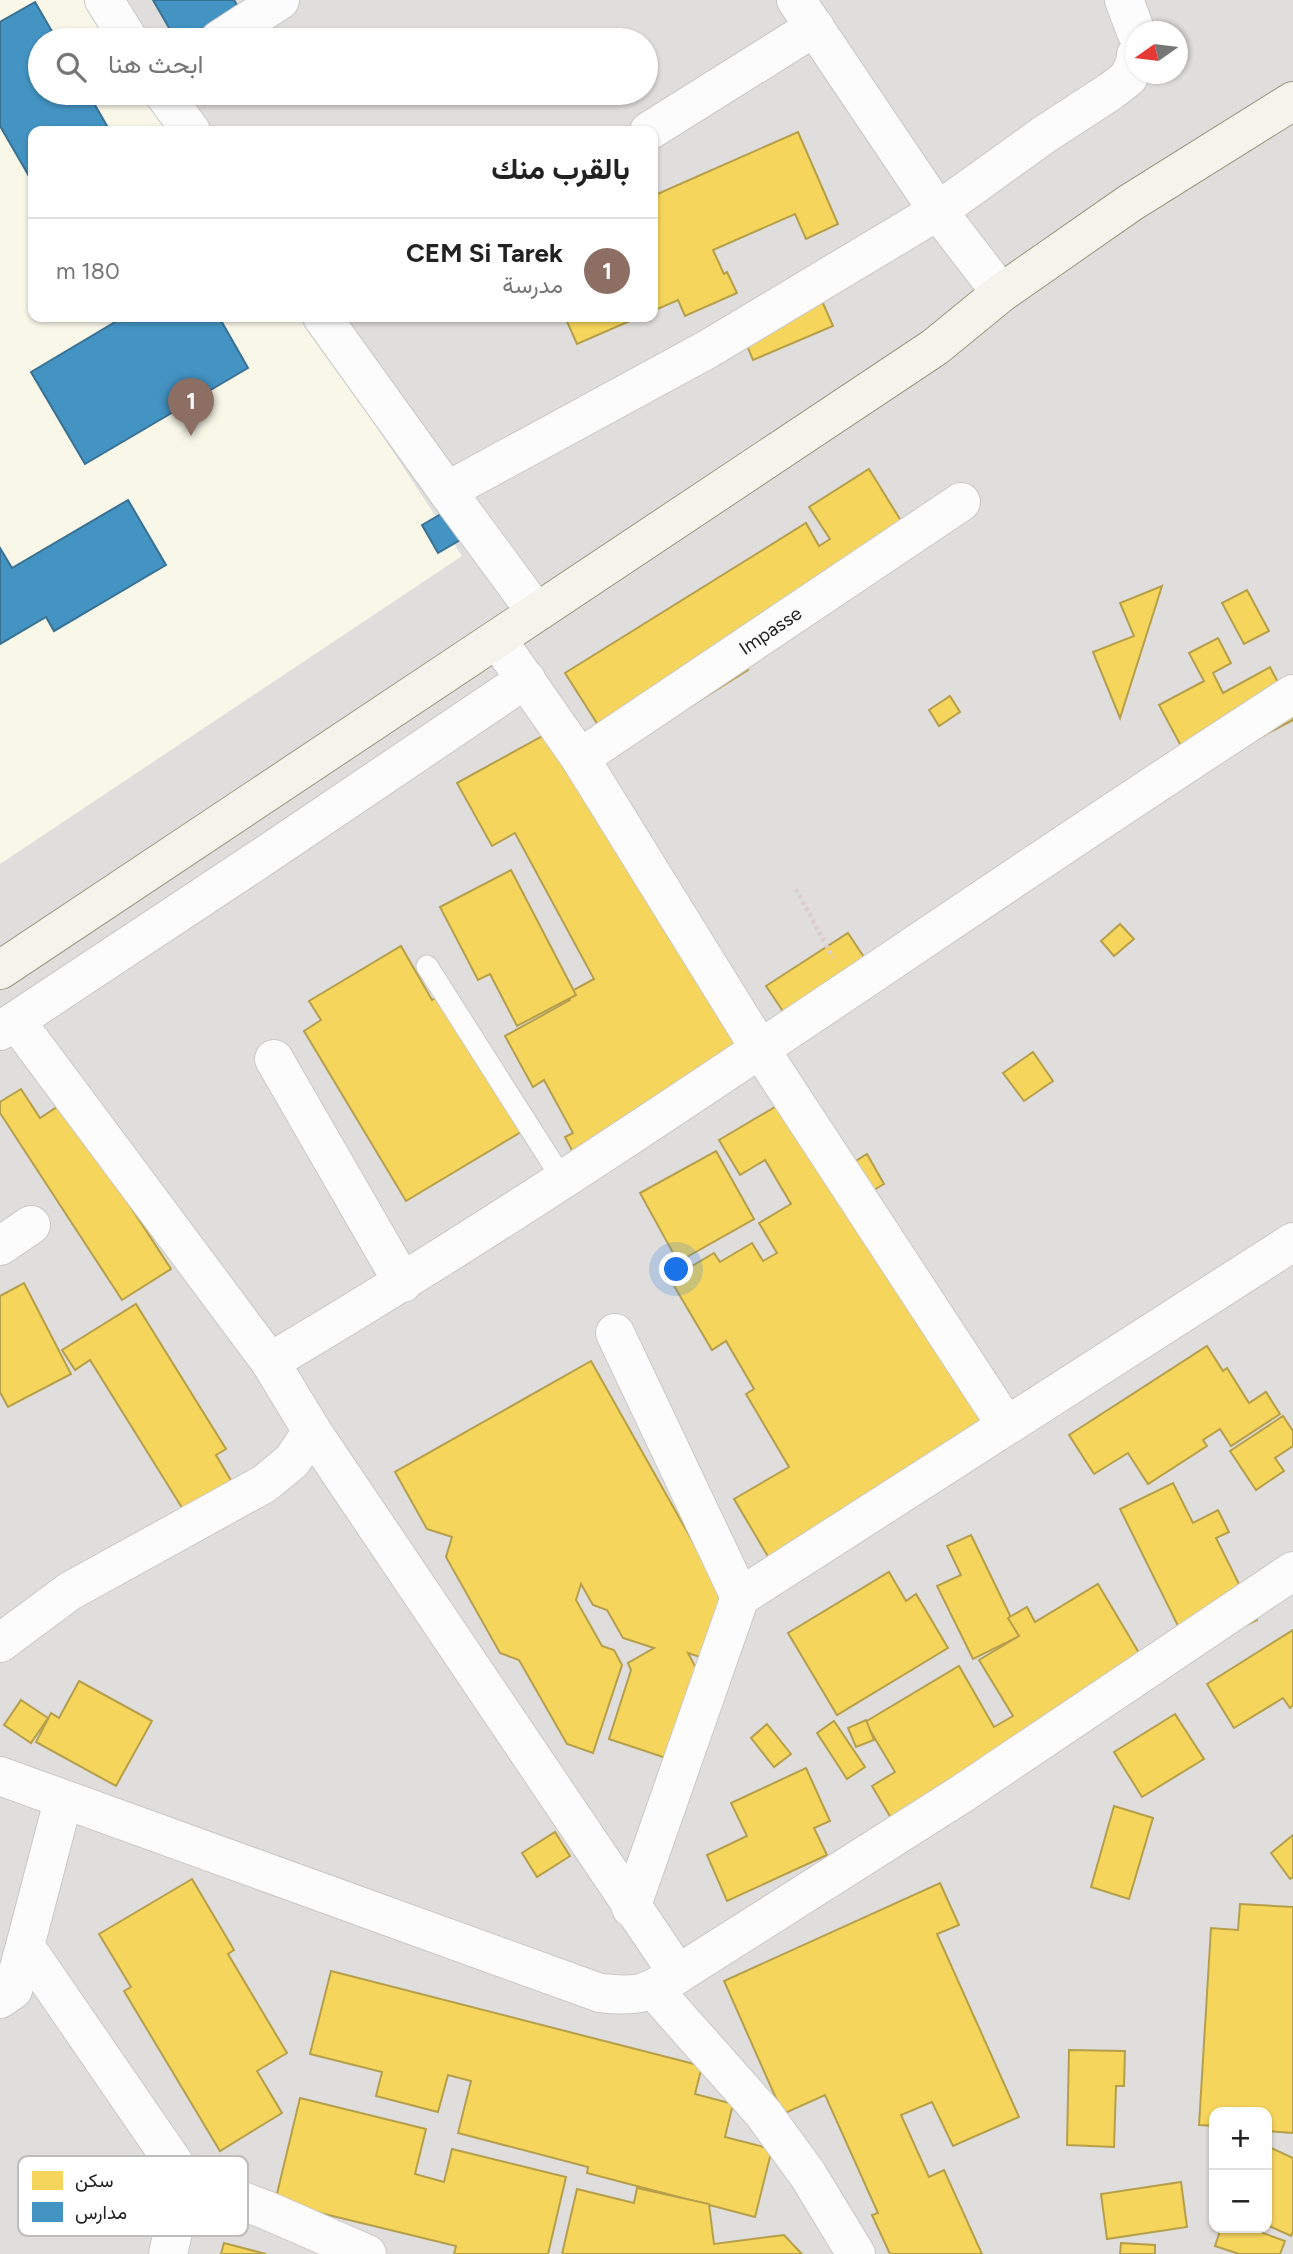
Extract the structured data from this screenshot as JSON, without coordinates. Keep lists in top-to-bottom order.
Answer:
{
  "streets": {
    "street": ["Impasse"]
  },
  "legend": ["سكن", "مدارس"],
  "north": "left",
  "page": {
    "search": "ابحث هنا",
    "heading": "بالقرب منك",
    "list": [
      {
        "mark": "1",
        "name": "CEM Si Tarek",
        "note": "مدرسة",
        "value": "180 m"
      }
    ],
    "pins": "1",
    "map_buttons": ["+", "−"]
  }
}
